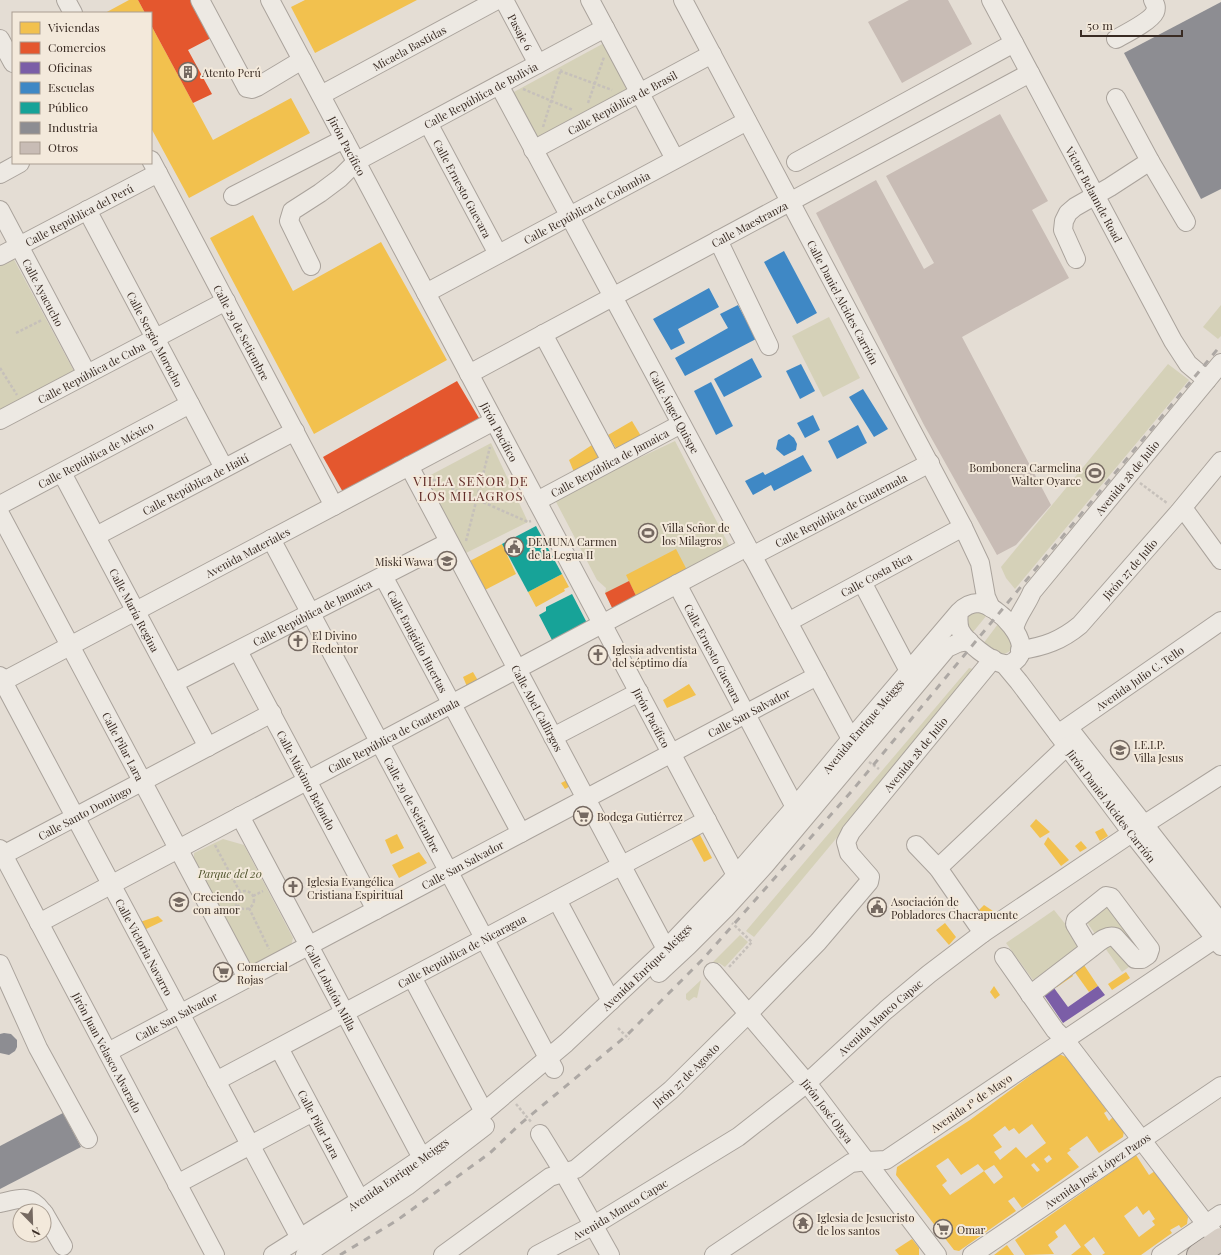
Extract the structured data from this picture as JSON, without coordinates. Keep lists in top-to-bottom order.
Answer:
{
  "streets": {
    "street": [
      "Pasaje 6",
      "Micaela Bastidas",
      "Calle República de Bolivia",
      "Calle República de Brasil",
      "Jirón Pacífico",
      "Calle Ernesto Guevara",
      "Victor Belaunde Road",
      "Calle República de Colombia",
      "Calle República del Perú",
      "Calle Maestranza",
      "Calle Ayacucho",
      "Calle Daniel Alcides Carrión",
      "Calle 29 de Setiembre",
      "Calle Sergio Morocho",
      "Calle República de Cuba",
      "Calle Ángel Quispe",
      "Calle República de México",
      "Calle República de Jamaica",
      "Avenida 28 de Julio",
      "Calle República de Haití",
      "Calle República de Guatemala",
      "Avenida Materiales",
      "Jirón 27 de Julio",
      "Calle Costa Rica",
      "Calle María Regina",
      "Calle Emigidio Huertas",
      "Avenida Julio C. Tello",
      "Calle Abel Callirgos",
      "Calle San Salvador",
      "Avenida Enrique Meiggs",
      "Calle Pilar Lara",
      "Calle Máximo Belondo",
      "Jirón Daniel Alcides Carrión",
      "Calle Santo Domingo",
      "Calle Victoria Navarro",
      "Calle República de Nicaragua",
      "Calle Lobatón Milla",
      "Avenida Manco Capac",
      "Jirón Juan Velasco Alvarado",
      "Jirón 27 de Agosto",
      "Avenida 1º de Mayo",
      "Jirón José Olaya",
      "Avenida José López Pazos"
    ]
  },
  "crossings": [
    ["Pasaje 6", "Calle República de Bolivia"],
    ["Micaela Bastidas", "Jirón Pacífico"],
    ["Calle República de Bolivia", "Jirón Pacífico"],
    ["Calle República de Bolivia", "Calle Ernesto Guevara"],
    ["Calle República de Bolivia", "Calle Ángel Quispe"],
    ["Calle República de Brasil", "Calle Daniel Alcides Carrión"],
    ["Calle República de Brasil", "Calle Ángel Quispe"],
    ["Jirón Pacífico", "Calle República de Colombia"],
    ["Jirón Pacífico", "Calle Maestranza"],
    ["Jirón Pacífico", "Calle República de Jamaica"],
    ["Jirón Pacífico", "Calle República de Guatemala"],
    ["Jirón Pacífico", "Avenida Materiales"],
    ["Jirón Pacífico", "Calle San Salvador"],
    ["Jirón Pacífico", "Avenida Enrique Meiggs"],
    ["Jirón Pacífico", "Calle República de Nicaragua"],
    ["Calle Ernesto Guevara", "Calle República de Colombia"],
    ["Calle Ernesto Guevara", "Calle República de Guatemala"],
    ["Calle Ernesto Guevara", "Calle San Salvador"],
    ["Calle Ernesto Guevara", "Avenida Enrique Meiggs"],
    ["Victor Belaunde Road", "Calle Maestranza"],
    ["Victor Belaunde Road", "Avenida 28 de Julio"],
    ["Calle República de Colombia", "Calle Daniel Alcides Carrión"],
    ["Calle República de Colombia", "Calle Ángel Quispe"],
    ["Calle República del Perú", "Calle Ayacucho"],
    ["Calle República del Perú", "Calle 29 de Setiembre"],
    ["Calle República del Perú", "Calle Sergio Morocho"],
    ["Calle Maestranza", "Calle Daniel Alcides Carrión"],
    ["Calle Maestranza", "Calle Ángel Quispe"],
    ["Calle Ayacucho", "Calle República de Cuba"],
    ["Calle Daniel Alcides Carrión", "Avenida 28 de Julio"],
    ["Calle Daniel Alcides Carrión", "Calle República de Guatemala"],
    ["Calle Daniel Alcides Carrión", "Calle Costa Rica"],
    ["Calle 29 de Setiembre", "Calle República de Cuba"],
    ["Calle 29 de Setiembre", "Calle República de Jamaica"],
    ["Calle 29 de Setiembre", "Calle República de Haití"],
    ["Calle 29 de Setiembre", "Calle República de Guatemala"],
    ["Calle 29 de Setiembre", "Avenida Materiales"],
    ["Calle 29 de Setiembre", "Calle San Salvador"],
    ["Calle 29 de Setiembre", "Avenida Enrique Meiggs"],
    ["Calle 29 de Setiembre", "Calle República de Nicaragua"],
    ["Calle Sergio Morocho", "Calle República de Cuba"],
    ["Calle Sergio Morocho", "Calle República de México"],
    ["Calle Sergio Morocho", "Calle República de Haití"],
    ["Calle Ángel Quispe", "Calle República de Jamaica"],
    ["Calle Ángel Quispe", "Calle República de Guatemala"],
    ["Calle Ángel Quispe", "Calle Costa Rica"],
    ["Calle Ángel Quispe", "Calle San Salvador"],
    ["Calle Ángel Quispe", "Avenida Enrique Meiggs"],
    ["Calle República de México", "Calle María Regina"],
    ["Calle República de Jamaica", "Calle María Regina"],
    ["Calle República de Jamaica", "Calle Emigidio Huertas"],
    ["Calle República de Jamaica", "Calle Abel Callirgos"],
    ["Calle República de Jamaica", "Calle Máximo Belondo"],
    ["Avenida 28 de Julio", "Jirón 27 de Julio"],
    ["Avenida 28 de Julio", "Jirón Daniel Alcides Carrión"],
    ["Avenida 28 de Julio", "Jirón 27 de Agosto"],
    ["Calle República de Haití", "Calle María Regina"],
    ["Calle República de Guatemala", "Calle Emigidio Huertas"],
    ["Calle República de Guatemala", "Calle Abel Callirgos"],
    ["Calle República de Guatemala", "Calle Pilar Lara"],
    ["Calle República de Guatemala", "Calle Máximo Belondo"],
    ["Calle República de Guatemala", "Calle Victoria Navarro"],
    ["Calle República de Guatemala", "Calle Lobatón Milla"],
    ["Calle República de Guatemala", "Jirón Juan Velasco Alvarado"],
    ["Avenida Materiales", "Calle María Regina"],
    ["Avenida Materiales", "Calle Abel Callirgos"],
    ["Avenida Materiales", "Calle Pilar Lara"],
    ["Avenida Materiales", "Calle Victoria Navarro"],
    ["Jirón 27 de Julio", "Jirón Daniel Alcides Carrión"],
    ["Calle María Regina", "Calle Santo Domingo"],
    ["Calle Emigidio Huertas", "Calle San Salvador"],
    ["Avenida Julio C. Tello", "Jirón Daniel Alcides Carrión"],
    ["Calle Abel Callirgos", "Calle San Salvador"],
    ["Calle Abel Callirgos", "Avenida Enrique Meiggs"],
    ["Calle Abel Callirgos", "Calle República de Nicaragua"],
    ["Calle San Salvador", "Calle Pilar Lara"],
    ["Calle San Salvador", "Calle Máximo Belondo"],
    ["Calle San Salvador", "Calle Victoria Navarro"],
    ["Calle San Salvador", "Calle Lobatón Milla"],
    ["Calle San Salvador", "Jirón Juan Velasco Alvarado"],
    ["Avenida Enrique Meiggs", "Calle Pilar Lara"],
    ["Avenida Enrique Meiggs", "Jirón Daniel Alcides Carrión"],
    ["Avenida Enrique Meiggs", "Calle Victoria Navarro"],
    ["Avenida Enrique Meiggs", "Calle Lobatón Milla"],
    ["Calle Pilar Lara", "Calle Santo Domingo"],
    ["Calle Pilar Lara", "Calle República de Nicaragua"],
    ["Calle Máximo Belondo", "Calle Santo Domingo"],
    ["Jirón Daniel Alcides Carrión", "Avenida Manco Capac"],
    ["Jirón Daniel Alcides Carrión", "Avenida 1º de Mayo"],
    ["Calle Santo Domingo", "Calle Victoria Navarro"],
    ["Calle Santo Domingo", "Jirón Juan Velasco Alvarado"],
    ["Calle Victoria Navarro", "Calle República de Nicaragua"],
    ["Calle República de Nicaragua", "Calle Lobatón Milla"],
    ["Avenida Manco Capac", "Jirón José Olaya"],
    ["Jirón 27 de Agosto", "Jirón José Olaya"],
    ["Avenida 1º de Mayo", "Jirón José Olaya"]
  ],
  "districts": ["VILLA SEÑOR DE LOS MILAGROS"],
  "parks": ["Parque del 20"],
  "places": {
    "building": ["Atento Perú"],
    "sports": ["Bombonera Carmelina Walter Oyarce", "Villa Señor de los Milagros"],
    "public building": ["DEMUNA Carmen de la Legua II", "Asociación de Pobladores Chacrapuente"],
    "school or university": ["Miski Wawa", "I.E.I.P. Villa Jesus", "Creciendo con amor"],
    "church": ["El Divino Redentor", "Iglesia adventista del séptimo día", "Iglesia Evangélica Cristiana Espiritual"],
    "supermarket": ["Bodega Gutiérrez", "Comercial Rojas", "Omar"],
    "temple": ["Iglesia de Jesucristo de los santos"]
  },
  "legend": [
    "Viviendas",
    "Comercios",
    "Oficinas",
    "Escuelas",
    "Público",
    "Industria",
    "Otros"
  ],
  "scale_bar": "50 m",
  "north": "bottom right"
}
